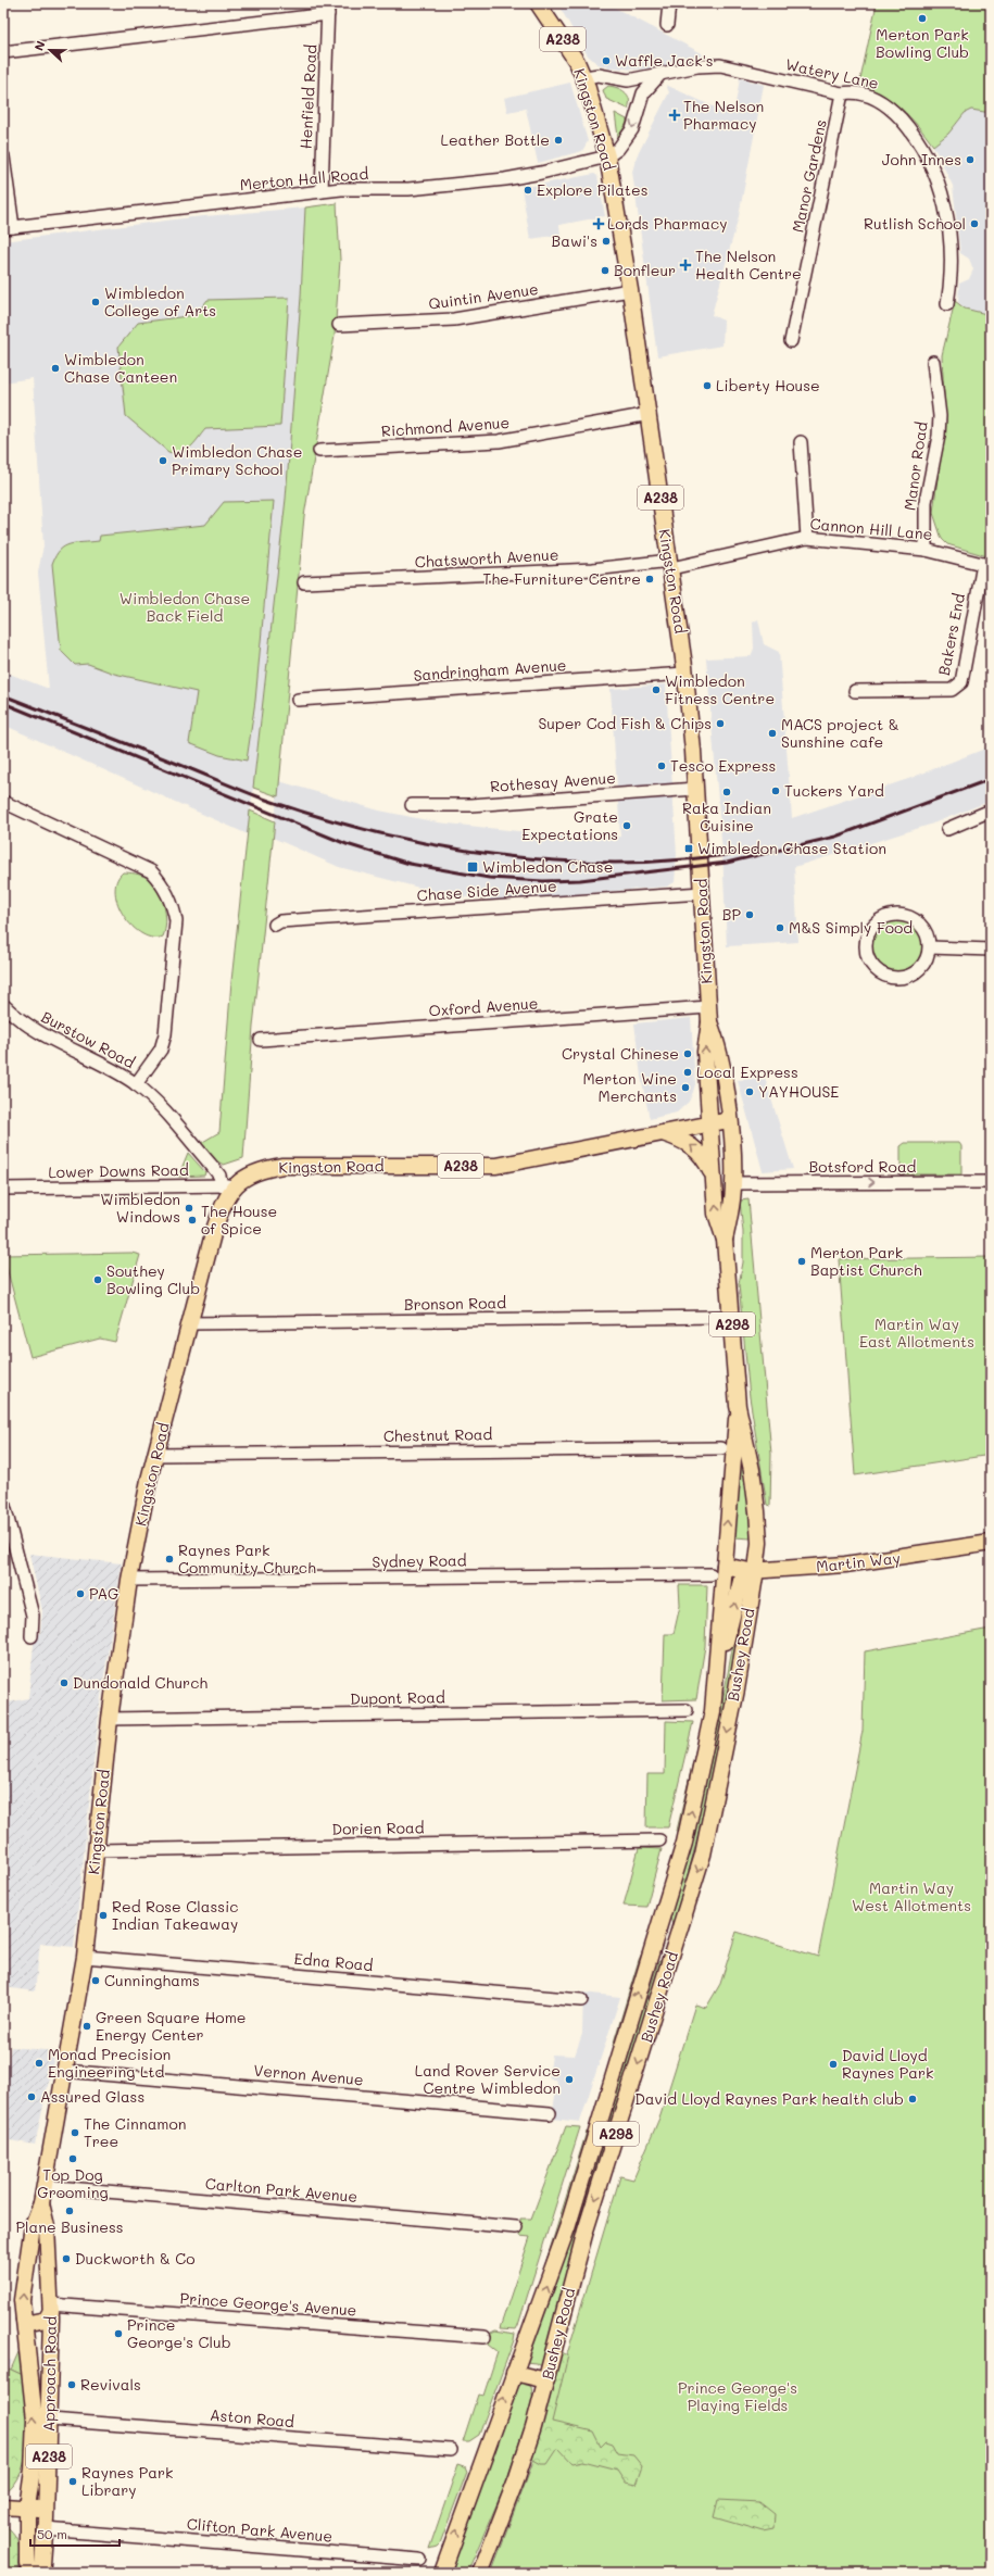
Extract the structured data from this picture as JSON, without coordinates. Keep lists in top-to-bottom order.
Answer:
{
  "streets": {
    "main road": [
      "A238",
      "Kingston Road",
      "A298",
      "Martin Way",
      "Bushey Road",
      "Approach Road"
    ],
    "street": [
      "Watery Lane",
      "Henfield Road",
      "Manor Gardens",
      "Merton Hall Road",
      "Quintin Avenue",
      "Richmond Avenue",
      "Manor Road",
      "Cannon Hill Lane",
      "Chatsworth Avenue",
      "Bakers End",
      "Sandringham Avenue",
      "Rothesay Avenue",
      "Chase Side Avenue",
      "Oxford Avenue",
      "Burstow Road",
      "Botsford Road",
      "Lower Downs Road",
      "Bronson Road",
      "Chestnut Road",
      "Sydney Road",
      "Dupont Road",
      "Dorien Road",
      "Edna Road",
      "Vernon Avenue",
      "Carlton Park Avenue",
      "Prince George's Avenue",
      "Aston Road",
      "Clifton Park Avenue"
    ]
  },
  "crossings": [
    ["Watery Lane", "Manor Gardens"],
    ["Henfield Road", "Merton Hall Road"],
    ["Kingston Road", "Merton Hall Road"],
    ["Kingston Road", "Quintin Avenue"],
    ["Kingston Road", "Richmond Avenue"],
    ["Kingston Road", "Cannon Hill Lane"],
    ["Kingston Road", "Chatsworth Avenue"],
    ["Kingston Road", "Sandringham Avenue"],
    ["Kingston Road", "Rothesay Avenue"],
    ["Kingston Road", "Chase Side Avenue"],
    ["Kingston Road", "Oxford Avenue"],
    ["Kingston Road", "Burstow Road"],
    ["Kingston Road", "Lower Downs Road"],
    ["Kingston Road", "Bronson Road"],
    ["Kingston Road", "Chestnut Road"],
    ["Kingston Road", "Sydney Road"],
    ["Kingston Road", "Bushey Road"],
    ["Kingston Road", "Dupont Road"],
    ["Kingston Road", "Dorien Road"],
    ["Kingston Road", "Edna Road"],
    ["Kingston Road", "Vernon Avenue"],
    ["Kingston Road", "Carlton Park Avenue"],
    ["Kingston Road", "Prince George's Avenue"],
    ["Kingston Road", "Approach Road"],
    ["Manor Road", "Cannon Hill Lane"],
    ["Cannon Hill Lane", "Chatsworth Avenue"],
    ["Cannon Hill Lane", "Bakers End"],
    ["Burstow Road", "Lower Downs Road"],
    ["Botsford Road", "Bushey Road"],
    ["Martin Way", "Bushey Road"],
    ["Prince George's Avenue", "Approach Road"],
    ["Approach Road", "Aston Road"],
    ["Approach Road", "Clifton Park Avenue"]
  ],
  "one_way": ["Botsford Road"],
  "parks": [
    "Wimbledon Chase Back Field",
    "Martin Way East Allotments",
    "Martin Way West Allotments",
    "Prince George's Playing Fields"
  ],
  "places": {
    "other": [
      "Merton Park Bowling Club",
      "Waffle Jack's",
      "Leather Bottle",
      "John Innes",
      "Explore Pilates",
      "Rutlish School",
      "Bawi's",
      "Bonfleur",
      "Wimbledon College of Arts",
      "Wimbledon Chase Canteen",
      "Liberty House",
      "Wimbledon Chase Primary School",
      "The Furniture Centre",
      "Wimbledon Fitness Centre",
      "Super Cod Fish & Chips",
      "MACS project & Sunshine cafe",
      "Tesco Express",
      "Tuckers Yard",
      "Raka Indian Cuisine",
      "Grate Expectations",
      "BP",
      "M&S Simply Food",
      "Crystal Chinese",
      "Local Express",
      "Merton Wine Merchants",
      "YAYHOUSE",
      "Wimbledon Windows",
      "The House of Spice",
      "Merton Park Baptist Church",
      "Southey Bowling Club",
      "Raynes Park Community Church",
      "PAG",
      "Dundonald Church",
      "Red Rose Classic Indian Takeaway",
      "Cunninghams",
      "Green Square Home Energy Center",
      "Monad Precision Engineering Ltd",
      "David Lloyd Raynes Park",
      "Land Rover Service Centre Wimbledon",
      "Assured Glass",
      "David Lloyd Raynes Park health club",
      "The Cinnamon Tree",
      "Top Dog Grooming",
      "Plane Business",
      "Duckworth & Co",
      "Prince George's Club",
      "Revivals",
      "Raynes Park Library"
    ],
    "health": ["The Nelson Pharmacy", "Lords Pharmacy", "The Nelson Health Centre"],
    "transit": ["Wimbledon Chase Station", "Wimbledon Chase"]
  },
  "scale_bar": "50 m",
  "north": "left"
}
